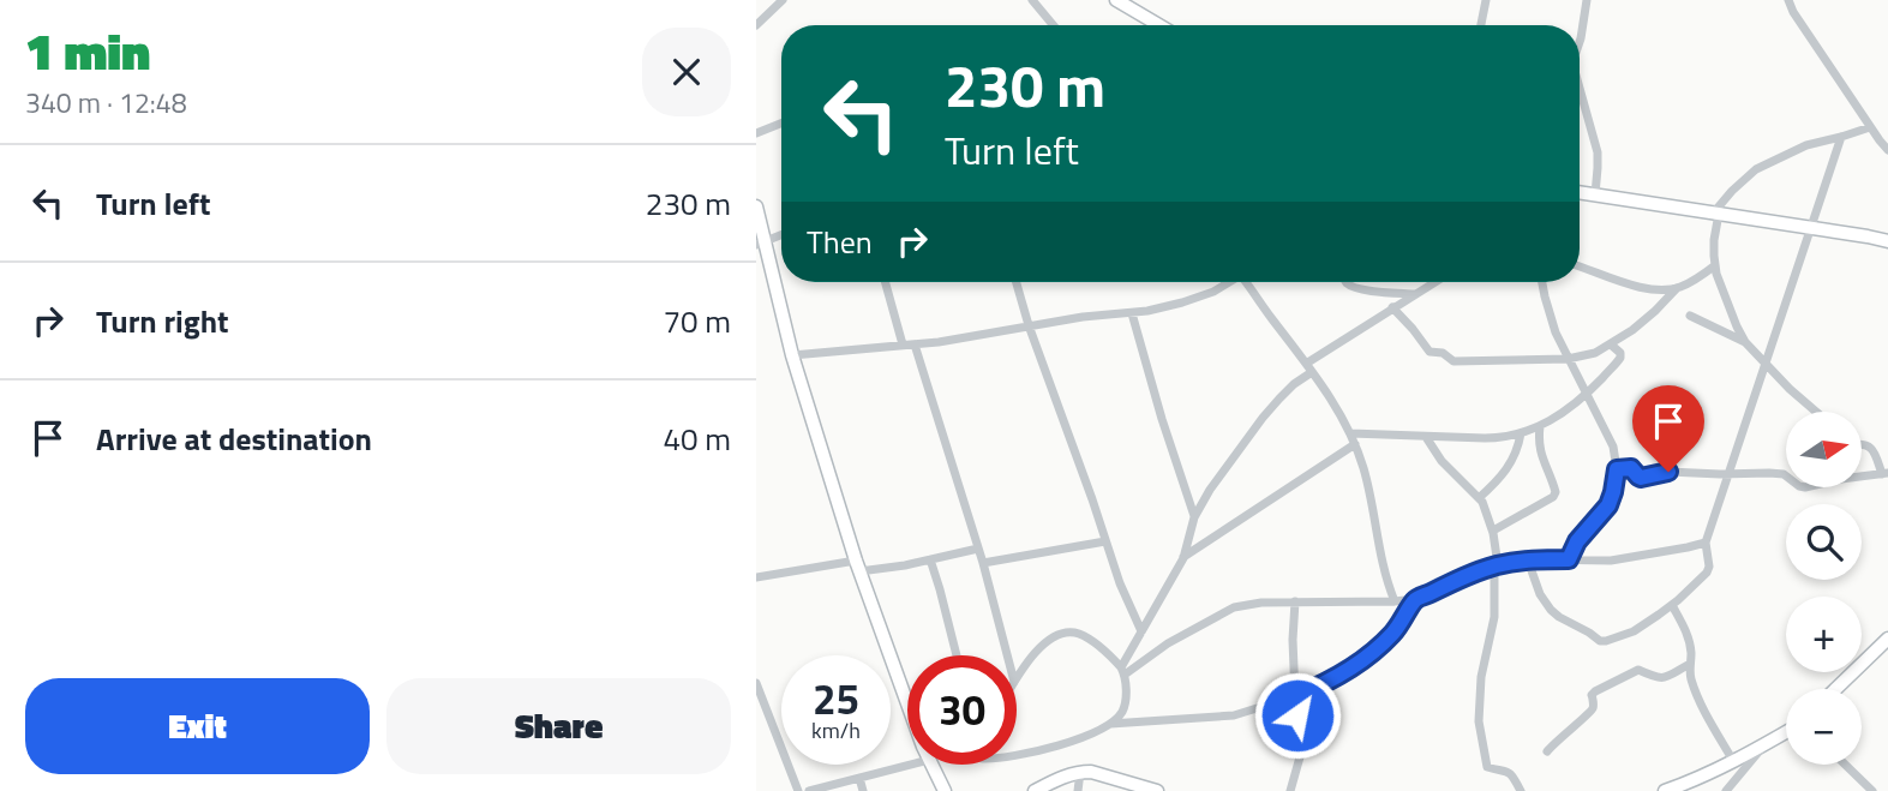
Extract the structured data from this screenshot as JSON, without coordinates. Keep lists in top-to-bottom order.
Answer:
{
  "north": "right",
  "page": {
    "heading": ["1 min", "340 m · 12:48"],
    "turn": ["230 m", "Turn left"],
    "list": [
      {
        "name": "Turn left",
        "value": "230 m"
      },
      {
        "name": "Turn right",
        "value": "70 m"
      },
      {
        "name": "Arrive at destination",
        "value": "40 m"
      }
    ],
    "then": "Then",
    "map_buttons": ["+", "−"],
    "speed": "25 km/h",
    "limit": "30",
    "buttons": ["Exit", "Share"]
  }
}
